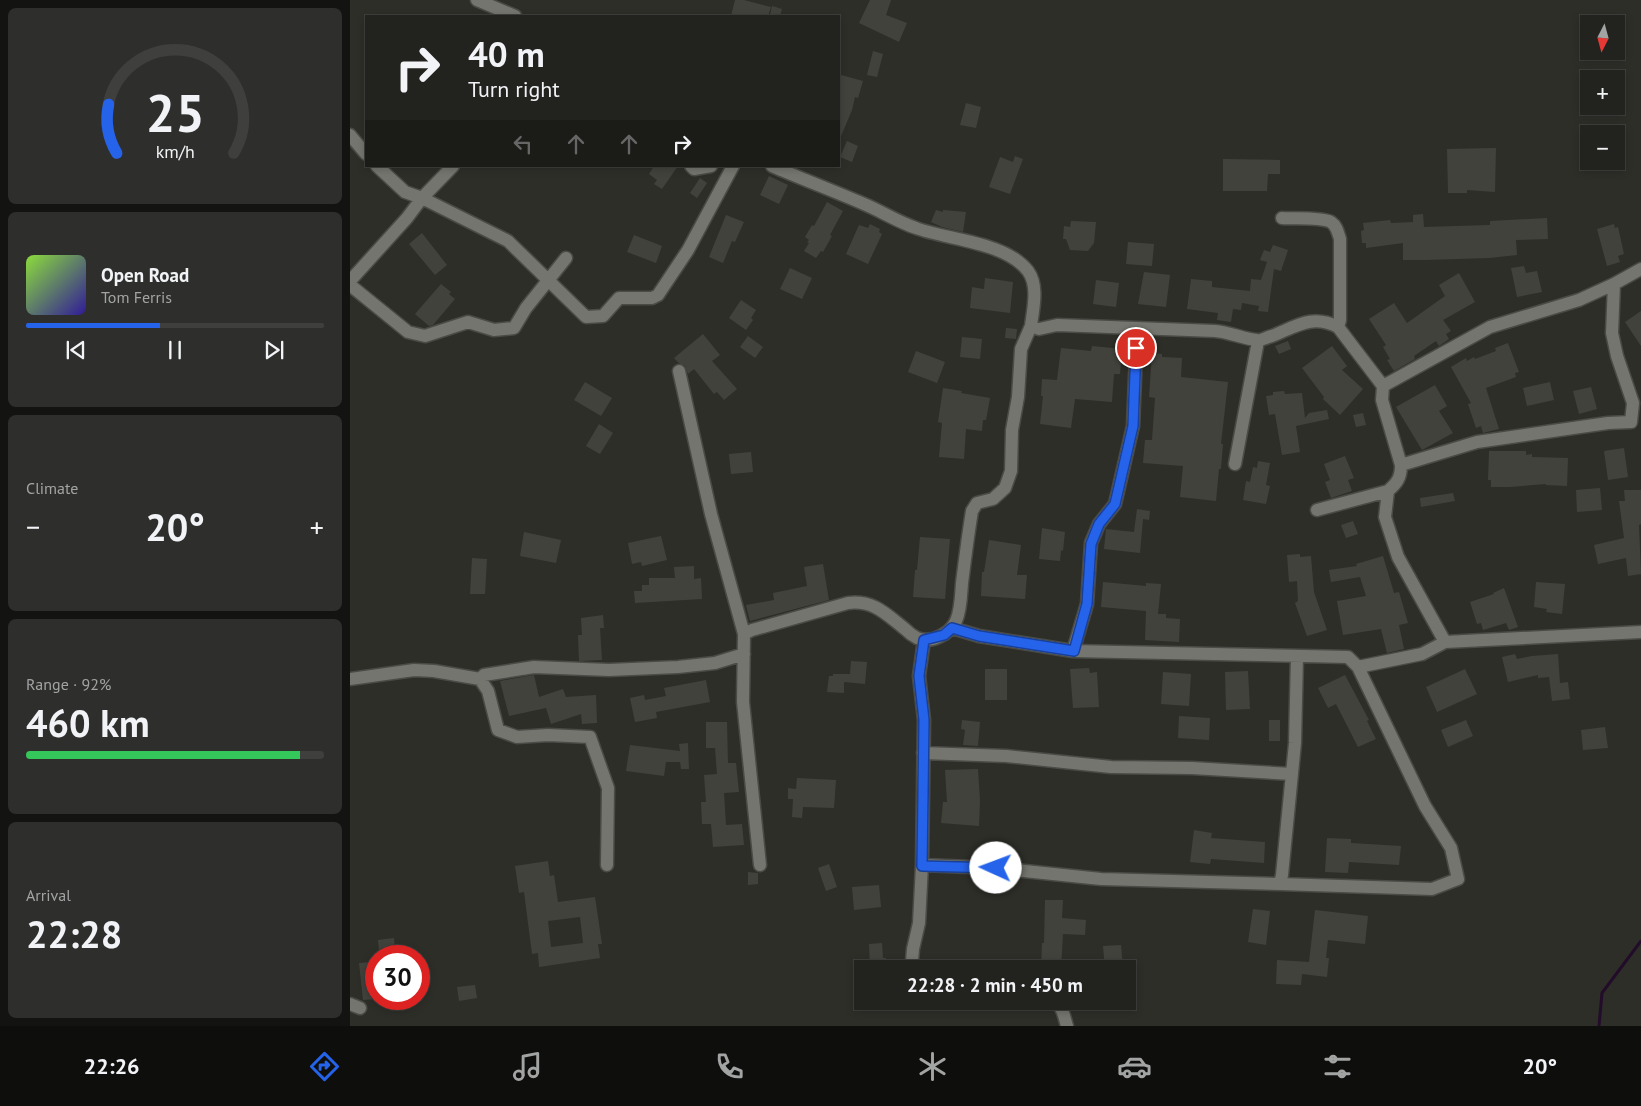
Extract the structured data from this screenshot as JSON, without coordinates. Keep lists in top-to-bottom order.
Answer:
{
  "north": "bottom",
  "page": {
    "map_buttons": ["+", "−"],
    "turn": ["40 m", "Turn right"],
    "song": ["Open Road", "Tom Ferris"],
    "tile": [
      "Climate",
      ["Range · 92%", "460 km"],
      ["Arrival", "22:28"]
    ],
    "heat": ["−", "20°", "+"],
    "limit": "30",
    "trip": "22:28 · 2 min · 450 m",
    "tabs": ["22:26", "20°"],
    "gauge": ["25", "km/h"]
  }
}
